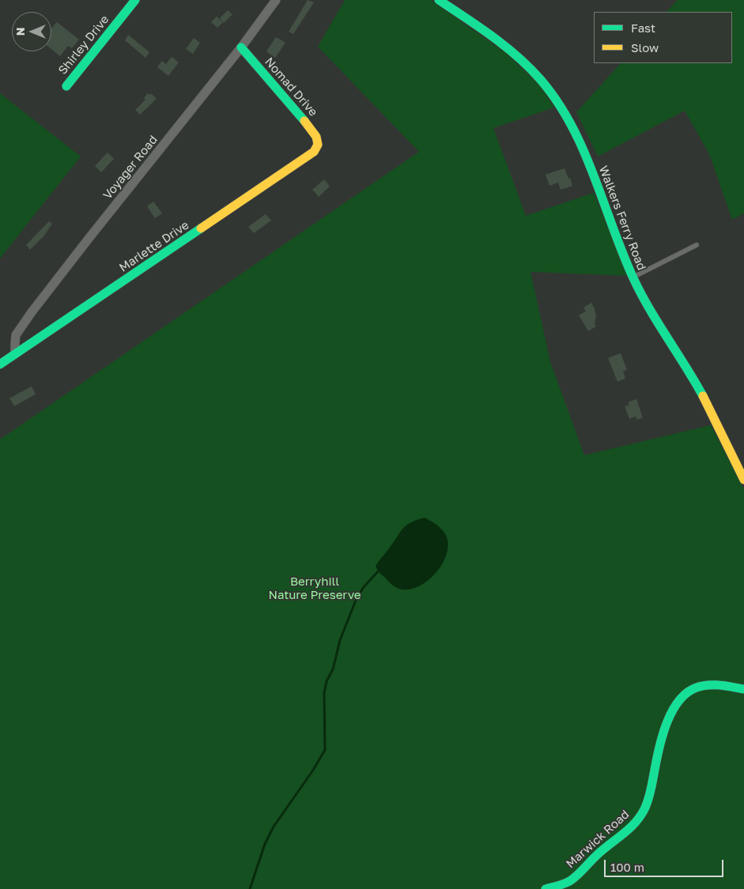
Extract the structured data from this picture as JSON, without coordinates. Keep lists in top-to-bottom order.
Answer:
{
  "streets": {
    "street": [
      "Shirley Drive",
      "Nomad Drive",
      "Voyager Road",
      "Walkers Ferry Road",
      "Marlette Drive",
      "Marwick Road"
    ]
  },
  "crossings": [
    ["Nomad Drive", "Voyager Road"],
    ["Nomad Drive", "Marlette Drive"],
    ["Voyager Road", "Marlette Drive"]
  ],
  "parks": ["Berryhill Nature Preserve"],
  "legend": ["Fast", "Slow"],
  "scale_bar": "100 m",
  "north": "left"
}
